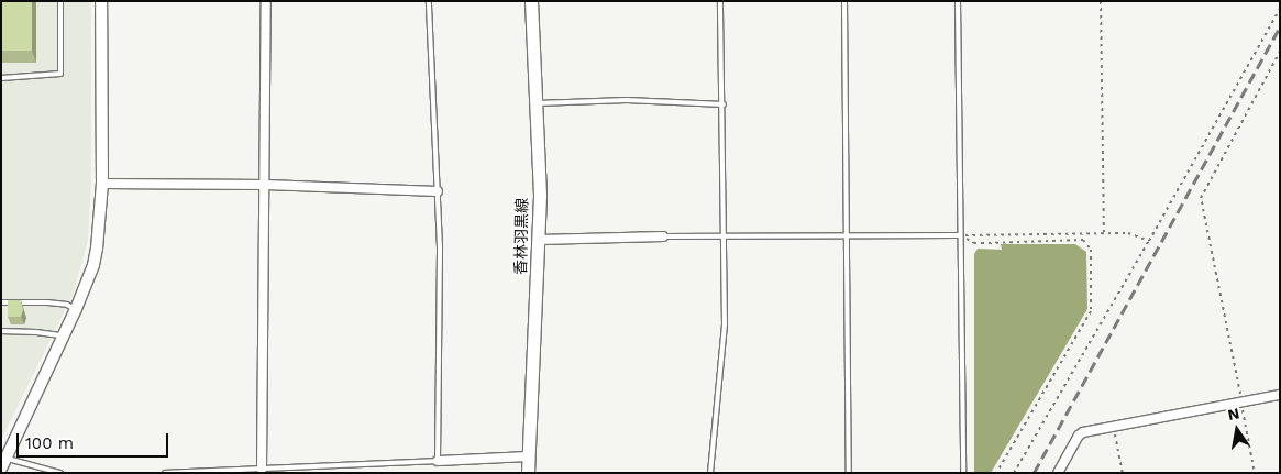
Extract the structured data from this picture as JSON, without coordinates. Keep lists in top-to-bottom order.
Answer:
{
  "streets": {
    "main road": ["香林羽黒線"]
  },
  "scale_bar": "100 m",
  "north": "top"
}
